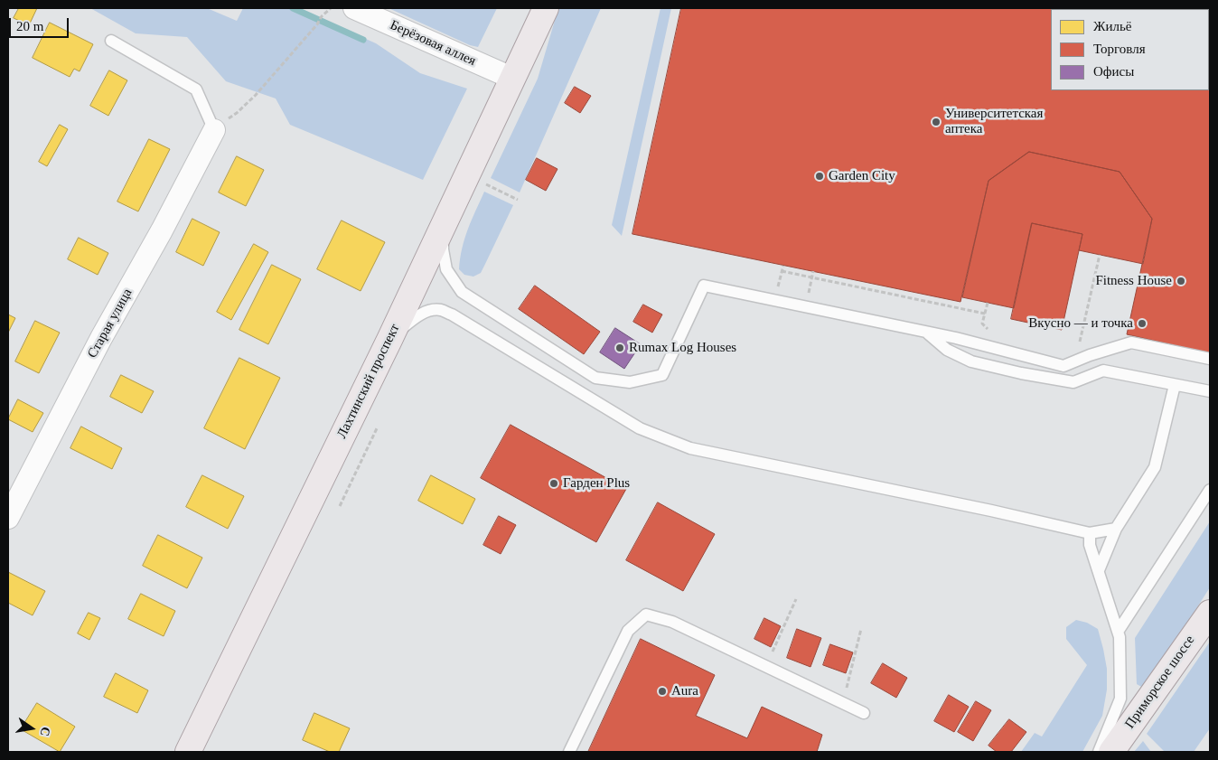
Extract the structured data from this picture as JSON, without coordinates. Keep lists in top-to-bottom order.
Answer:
{
  "streets": {
    "main road": ["Лахтинский проспект", "Приморское шоссе"],
    "street": ["Берёзовая аллея", "Старая улица"]
  },
  "crossings": [
    ["Берёзовая аллея", "Лахтинский проспект"]
  ],
  "places": [
    "Университетская аптека",
    "Garden City",
    "Fitness House",
    "Вкусно — и точка",
    "Rumax Log Houses",
    "Гарден Plus",
    "Aura"
  ],
  "legend": ["Жильё", "Торговля", "Офисы"],
  "scale_bar": "20 m",
  "north": "right"
}
